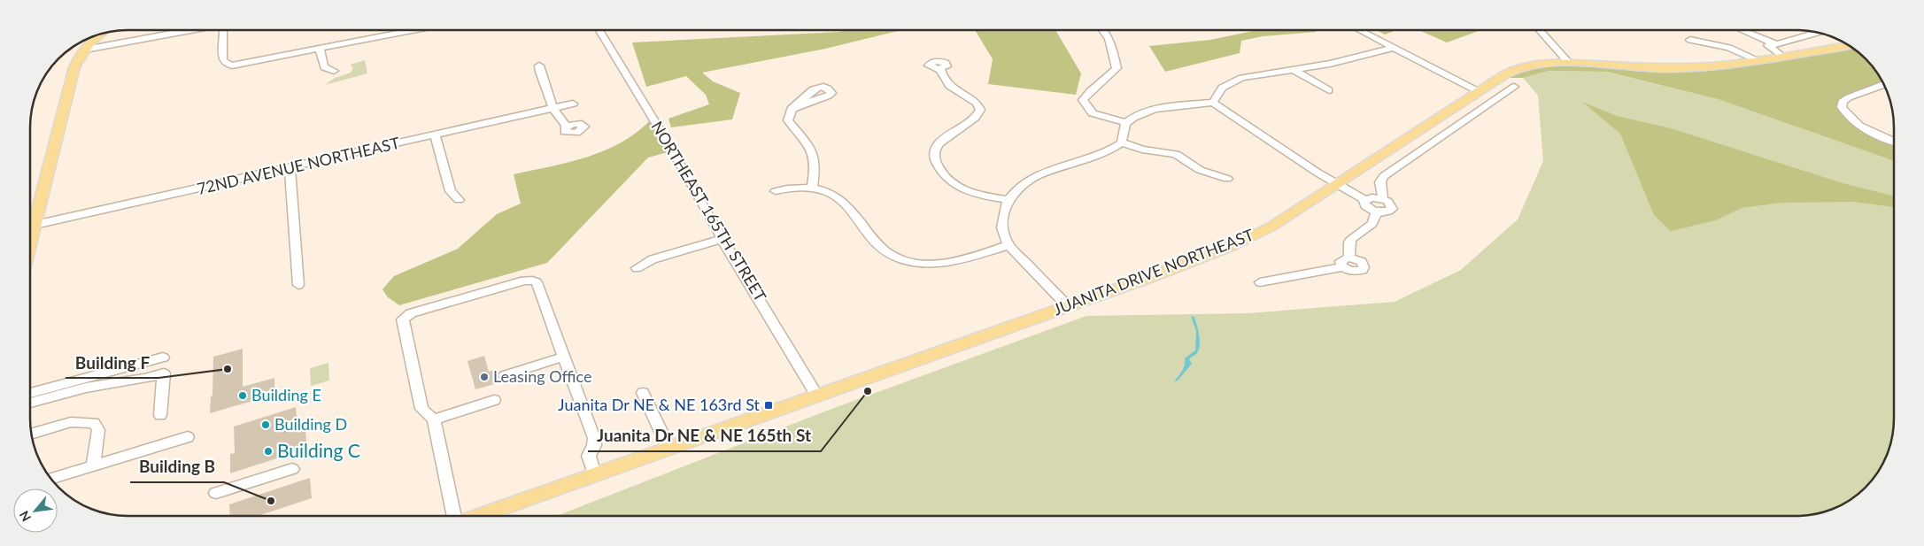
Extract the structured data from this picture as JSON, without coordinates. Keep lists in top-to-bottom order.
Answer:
{
  "streets": {
    "main road": ["JUANITA DRIVE NORTHEAST"],
    "street": ["72ND AVENUE NORTHEAST", "NORTHEAST 165TH STREET"]
  },
  "crossings": [
    ["NORTHEAST 165TH STREET", "JUANITA DRIVE NORTHEAST"]
  ],
  "places": {
    "other": [
      "Building F",
      "Leasing Office",
      "Juanita Dr NE & NE 165th St",
      "Building E",
      "Building D",
      "Building C",
      "Building B"
    ],
    "transit": ["Juanita Dr NE & NE 163rd St"]
  },
  "north": "bottom left"
}
